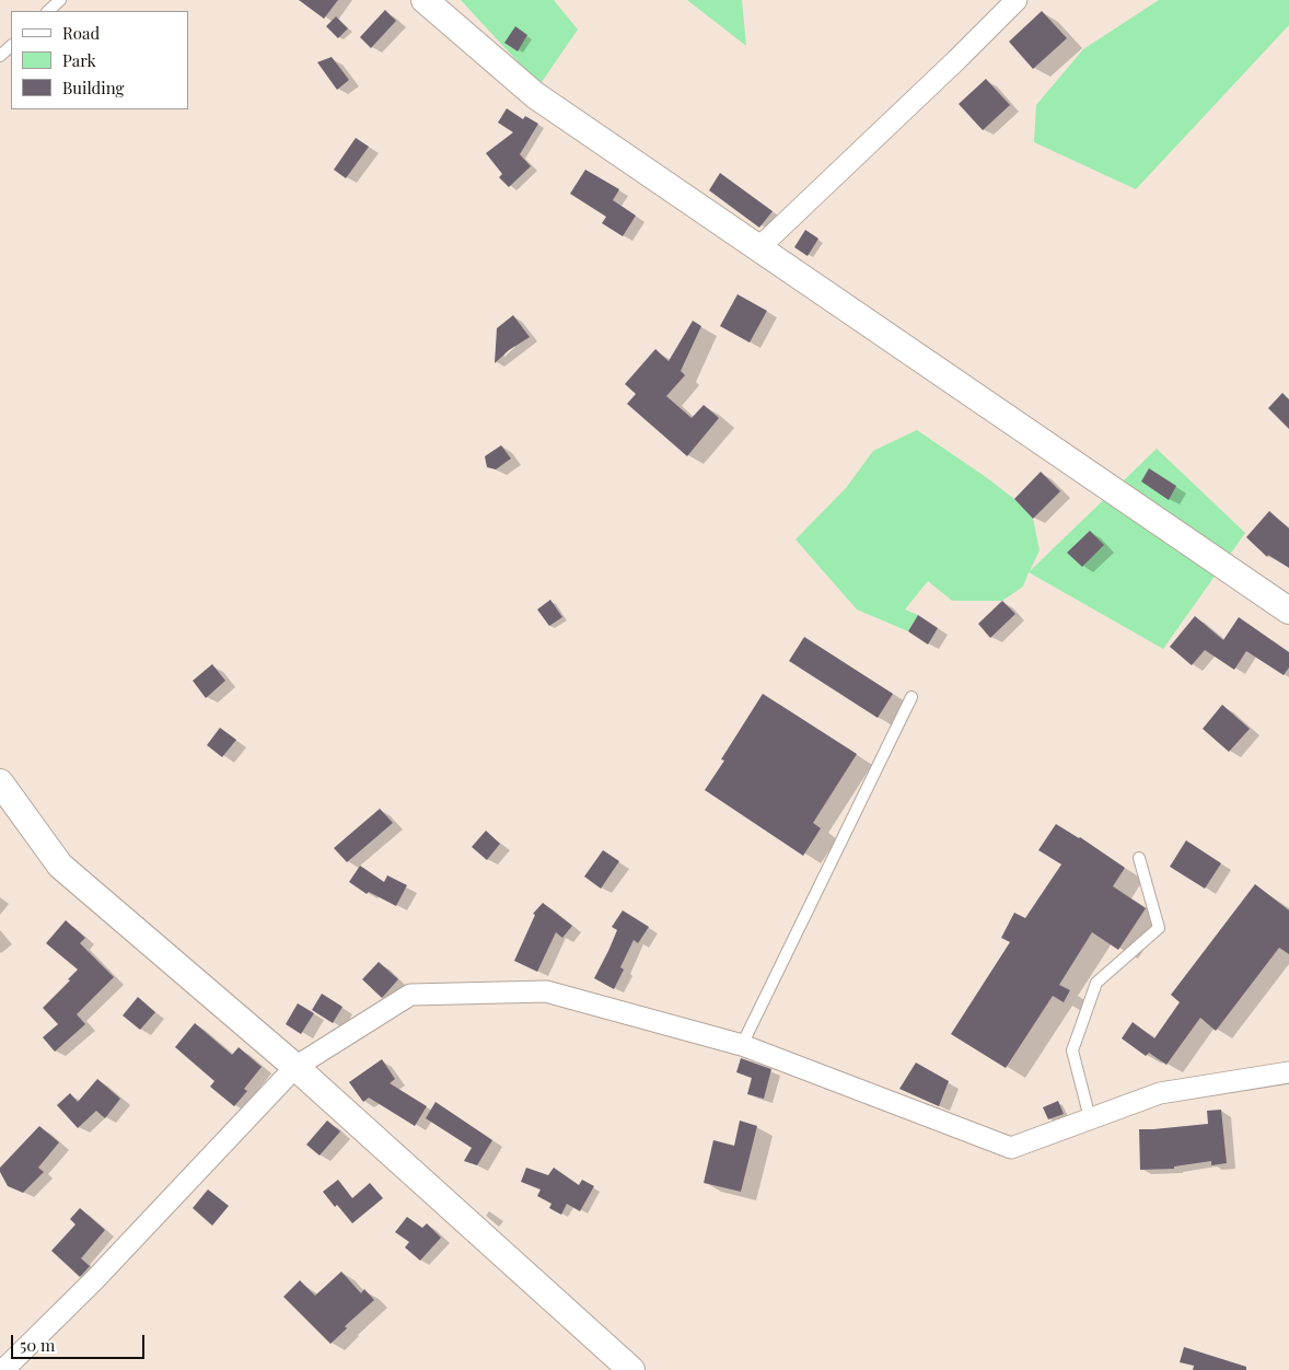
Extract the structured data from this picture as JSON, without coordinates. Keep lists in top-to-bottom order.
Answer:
{
  "legend": ["Road", "Park", "Building"],
  "scale_bar": "50 m"
}
